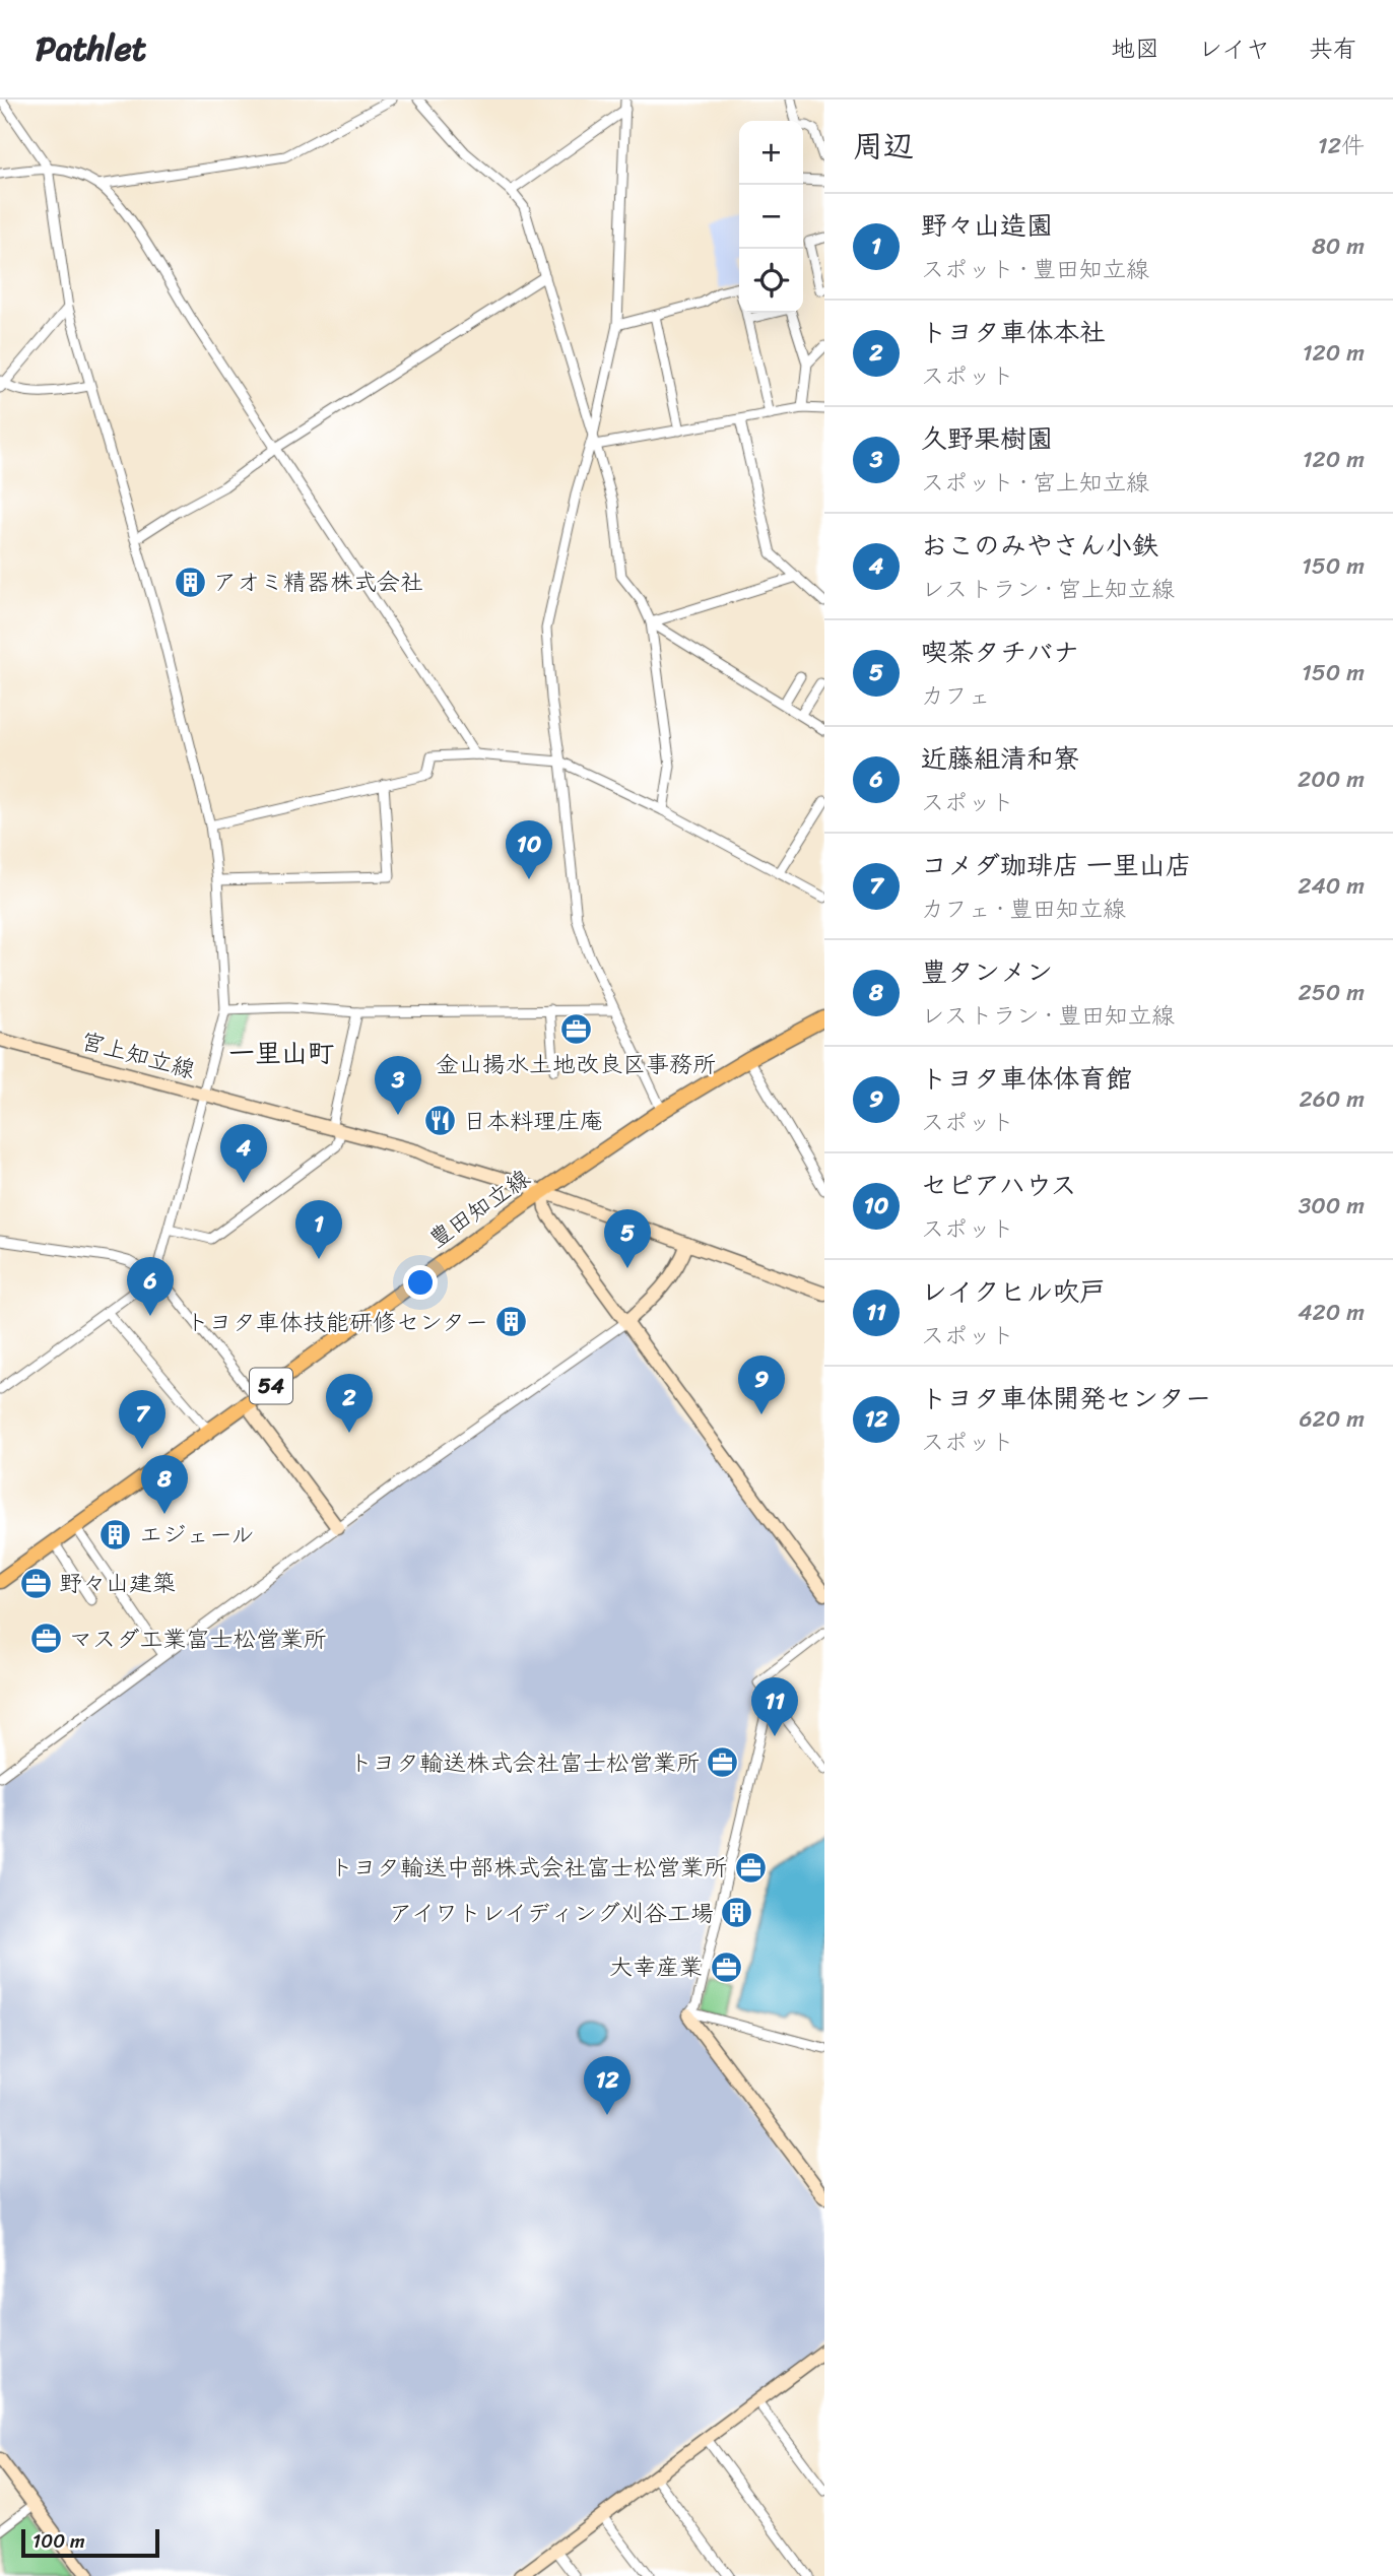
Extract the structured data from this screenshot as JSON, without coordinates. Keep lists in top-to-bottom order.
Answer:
{
  "streets": {
    "main road": ["豊田知立線", "54"],
    "street": ["宮上知立線"]
  },
  "crossings": [
    ["宮上知立線", "豊田知立線"]
  ],
  "districts": ["一里山町"],
  "places": {
    "building": [
      "アオミ精器株式会社",
      "トヨタ車体技能研修センター",
      "エジェール",
      "アイワトレイディング刈谷工場"
    ],
    "office": [
      "金山揚水土地改良区事務所",
      "野々山建築",
      "マスダ工業富士松営業所",
      "トヨタ輸送株式会社富士松営業所",
      "トヨタ輸送中部株式会社富士松営業所",
      "大幸産業"
    ],
    "restaurant": ["日本料理庄庵"]
  },
  "scale_bar": "100 m",
  "page": {
    "header": "Pathlet",
    "nav": ["地図", "レイヤ", "共有"],
    "heading": ["周辺", "12件"],
    "map_buttons": ["+", "−"],
    "list": [
      {
        "mark": "1",
        "name": "野々山造園",
        "note": "スポット · 豊田知立線",
        "value": "80 m"
      },
      {
        "mark": "2",
        "name": "トヨタ車体本社",
        "note": "スポット",
        "value": "120 m"
      },
      {
        "mark": "3",
        "name": "久野果樹園",
        "note": "スポット · 宮上知立線",
        "value": "120 m"
      },
      {
        "mark": "4",
        "name": "おこのみやさん小鉄",
        "note": "レストラン · 宮上知立線",
        "value": "150 m"
      },
      {
        "mark": "5",
        "name": "喫茶タチバナ",
        "note": "カフェ",
        "value": "150 m"
      },
      {
        "mark": "6",
        "name": "近藤組清和寮",
        "note": "スポット",
        "value": "200 m"
      },
      {
        "mark": "7",
        "name": "コメダ珈琲店 一里山店",
        "note": "カフェ · 豊田知立線",
        "value": "240 m"
      },
      {
        "mark": "8",
        "name": "豊タンメン",
        "note": "レストラン · 豊田知立線",
        "value": "250 m"
      },
      {
        "mark": "9",
        "name": "トヨタ車体体育館",
        "note": "スポット",
        "value": "260 m"
      },
      {
        "mark": "10",
        "name": "セピアハウス",
        "note": "スポット",
        "value": "300 m"
      },
      {
        "mark": "11",
        "name": "レイクヒル吹戸",
        "note": "スポット",
        "value": "420 m"
      },
      {
        "mark": "12",
        "name": "トヨタ車体開発センター",
        "note": "スポット",
        "value": "620 m"
      }
    ],
    "pins": [
      "10",
      "3",
      "4",
      "1",
      "5",
      "6",
      "9",
      "2",
      "7",
      "8",
      "11",
      "12"
    ],
    "scale": "100 m"
  }
}
